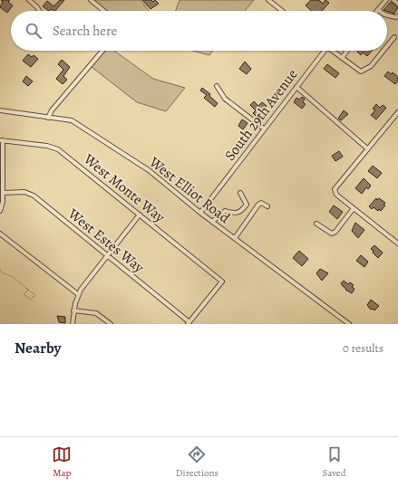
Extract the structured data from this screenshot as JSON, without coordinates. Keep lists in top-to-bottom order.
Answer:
{
  "streets": {
    "street": [
      "South 29th Avenue",
      "West Monte Way",
      "West Elliot Road",
      "West Estes Way"
    ]
  },
  "crossings": [
    ["South 29th Avenue", "West Elliot Road"],
    ["West Monte Way", "West Estes Way"]
  ],
  "page": {
    "search": "Search here",
    "heading": ["Nearby", "0 results"],
    "nav": ["Map", "Directions", "Saved"]
  }
}
